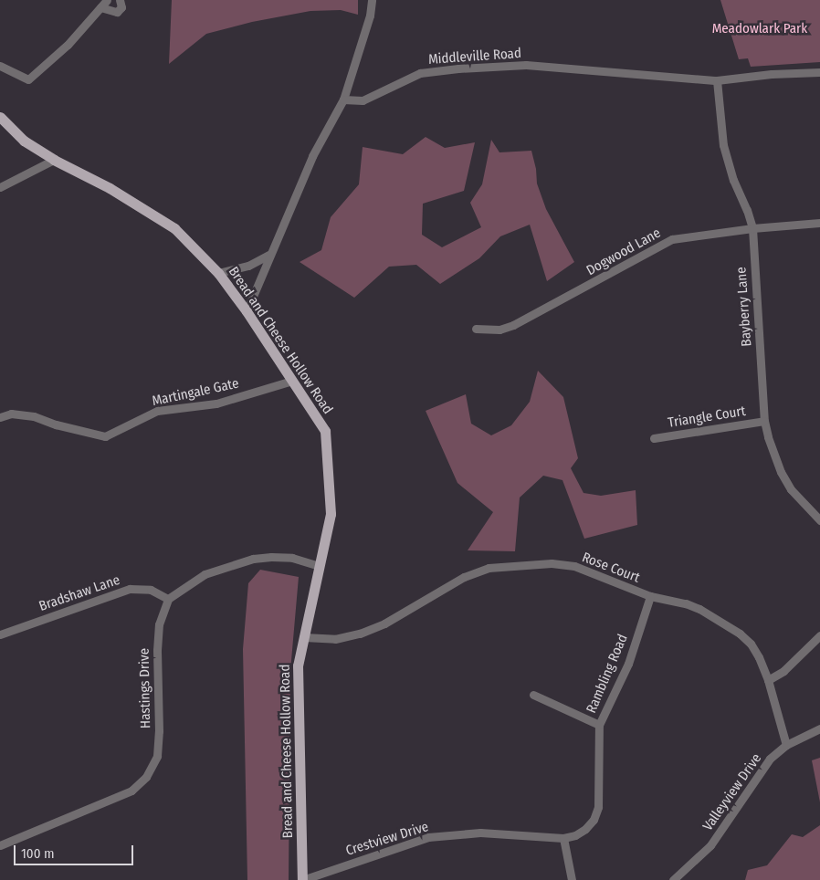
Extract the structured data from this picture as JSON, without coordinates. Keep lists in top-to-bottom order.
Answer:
{
  "streets": {
    "main road": ["Bread and Cheese Hollow Road"],
    "street": [
      "Middleville Road",
      "Dogwood Lane",
      "Bayberry Lane",
      "Martingale Gate",
      "Triangle Court",
      "Rose Court",
      "Bradshaw Lane",
      "Rambling Road",
      "Hastings Drive",
      "Valleyview Drive",
      "Crestview Drive"
    ]
  },
  "crossings": [
    ["Middleville Road", "Bayberry Lane"],
    ["Dogwood Lane", "Bayberry Lane"],
    ["Bayberry Lane", "Triangle Court"],
    ["Bread and Cheese Hollow Road", "Martingale Gate"],
    ["Bread and Cheese Hollow Road", "Rose Court"],
    ["Bread and Cheese Hollow Road", "Crestview Drive"],
    ["Rose Court", "Rambling Road"],
    ["Rose Court", "Valleyview Drive"],
    ["Bradshaw Lane", "Hastings Drive"],
    ["Rambling Road", "Crestview Drive"]
  ],
  "parks": ["Meadowlark Park"],
  "scale_bar": "100 m"
}
